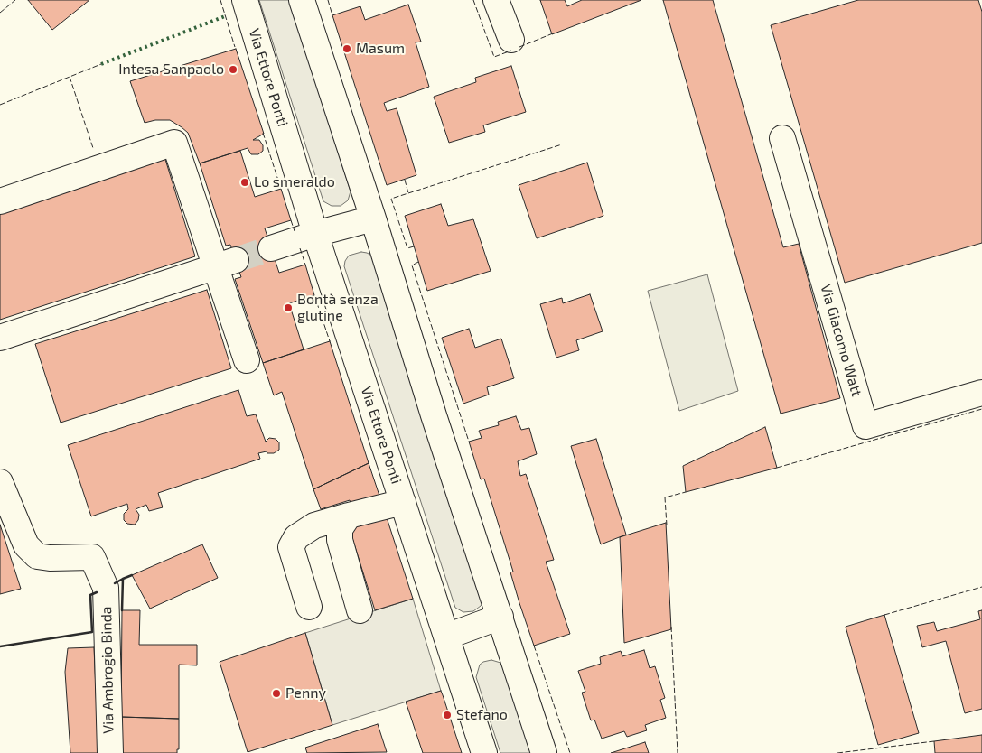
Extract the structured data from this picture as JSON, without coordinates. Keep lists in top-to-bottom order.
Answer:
{
  "streets": {
    "street": ["Via Ettore Ponti", "Via Giacomo Watt", "Via Ambrogio Binda"]
  },
  "places": [
    "Masum",
    "Intesa Sanpaolo",
    "Lo smeraldo",
    "Bontà senza glutine",
    "Penny",
    "Stefano"
  ]
}
